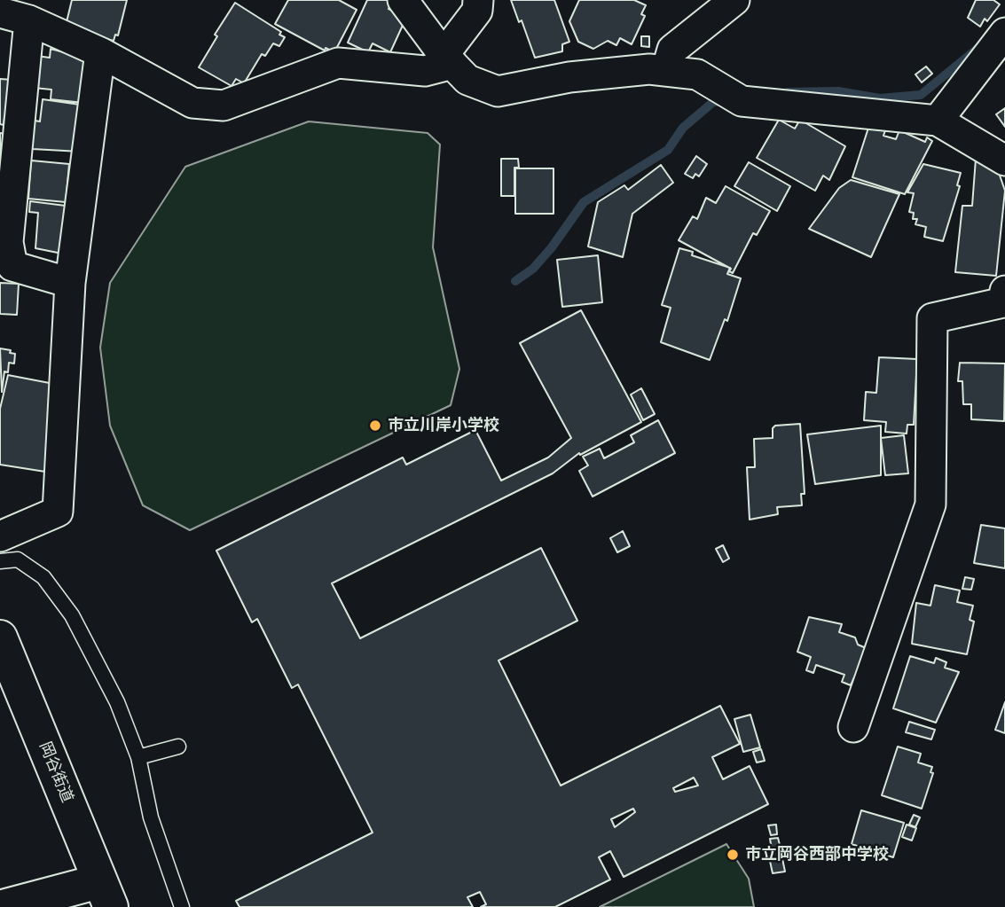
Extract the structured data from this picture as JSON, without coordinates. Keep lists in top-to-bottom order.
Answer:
{
  "streets": {
    "main road": ["岡谷街道"]
  },
  "places": ["市立川岸小学校", "市立岡谷西部中学校"]
}
